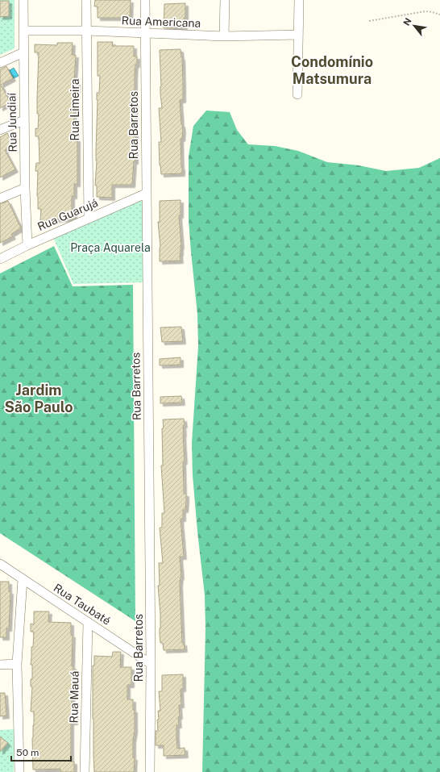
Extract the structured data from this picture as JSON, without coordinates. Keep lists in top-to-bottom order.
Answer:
{
  "streets": {
    "street": [
      "Rua Americana",
      "Rua Limeira",
      "Rua Jundiaí",
      "Rua Barretos",
      "Rua Guarujá",
      "Rua Taubaté",
      "Rua Mauá"
    ]
  },
  "crossings": [
    ["Rua Americana", "Rua Limeira"],
    ["Rua Americana", "Rua Jundiaí"],
    ["Rua Americana", "Rua Barretos"],
    ["Rua Limeira", "Rua Guarujá"],
    ["Rua Jundiaí", "Rua Guarujá"],
    ["Rua Barretos", "Rua Guarujá"],
    ["Rua Barretos", "Rua Taubaté"],
    ["Rua Taubaté", "Rua Mauá"]
  ],
  "districts": ["Condomínio Matsumura", "Jardim São Paulo"],
  "parks": ["Praça Aquarela"],
  "scale_bar": "50 m",
  "north": "top left"
}
